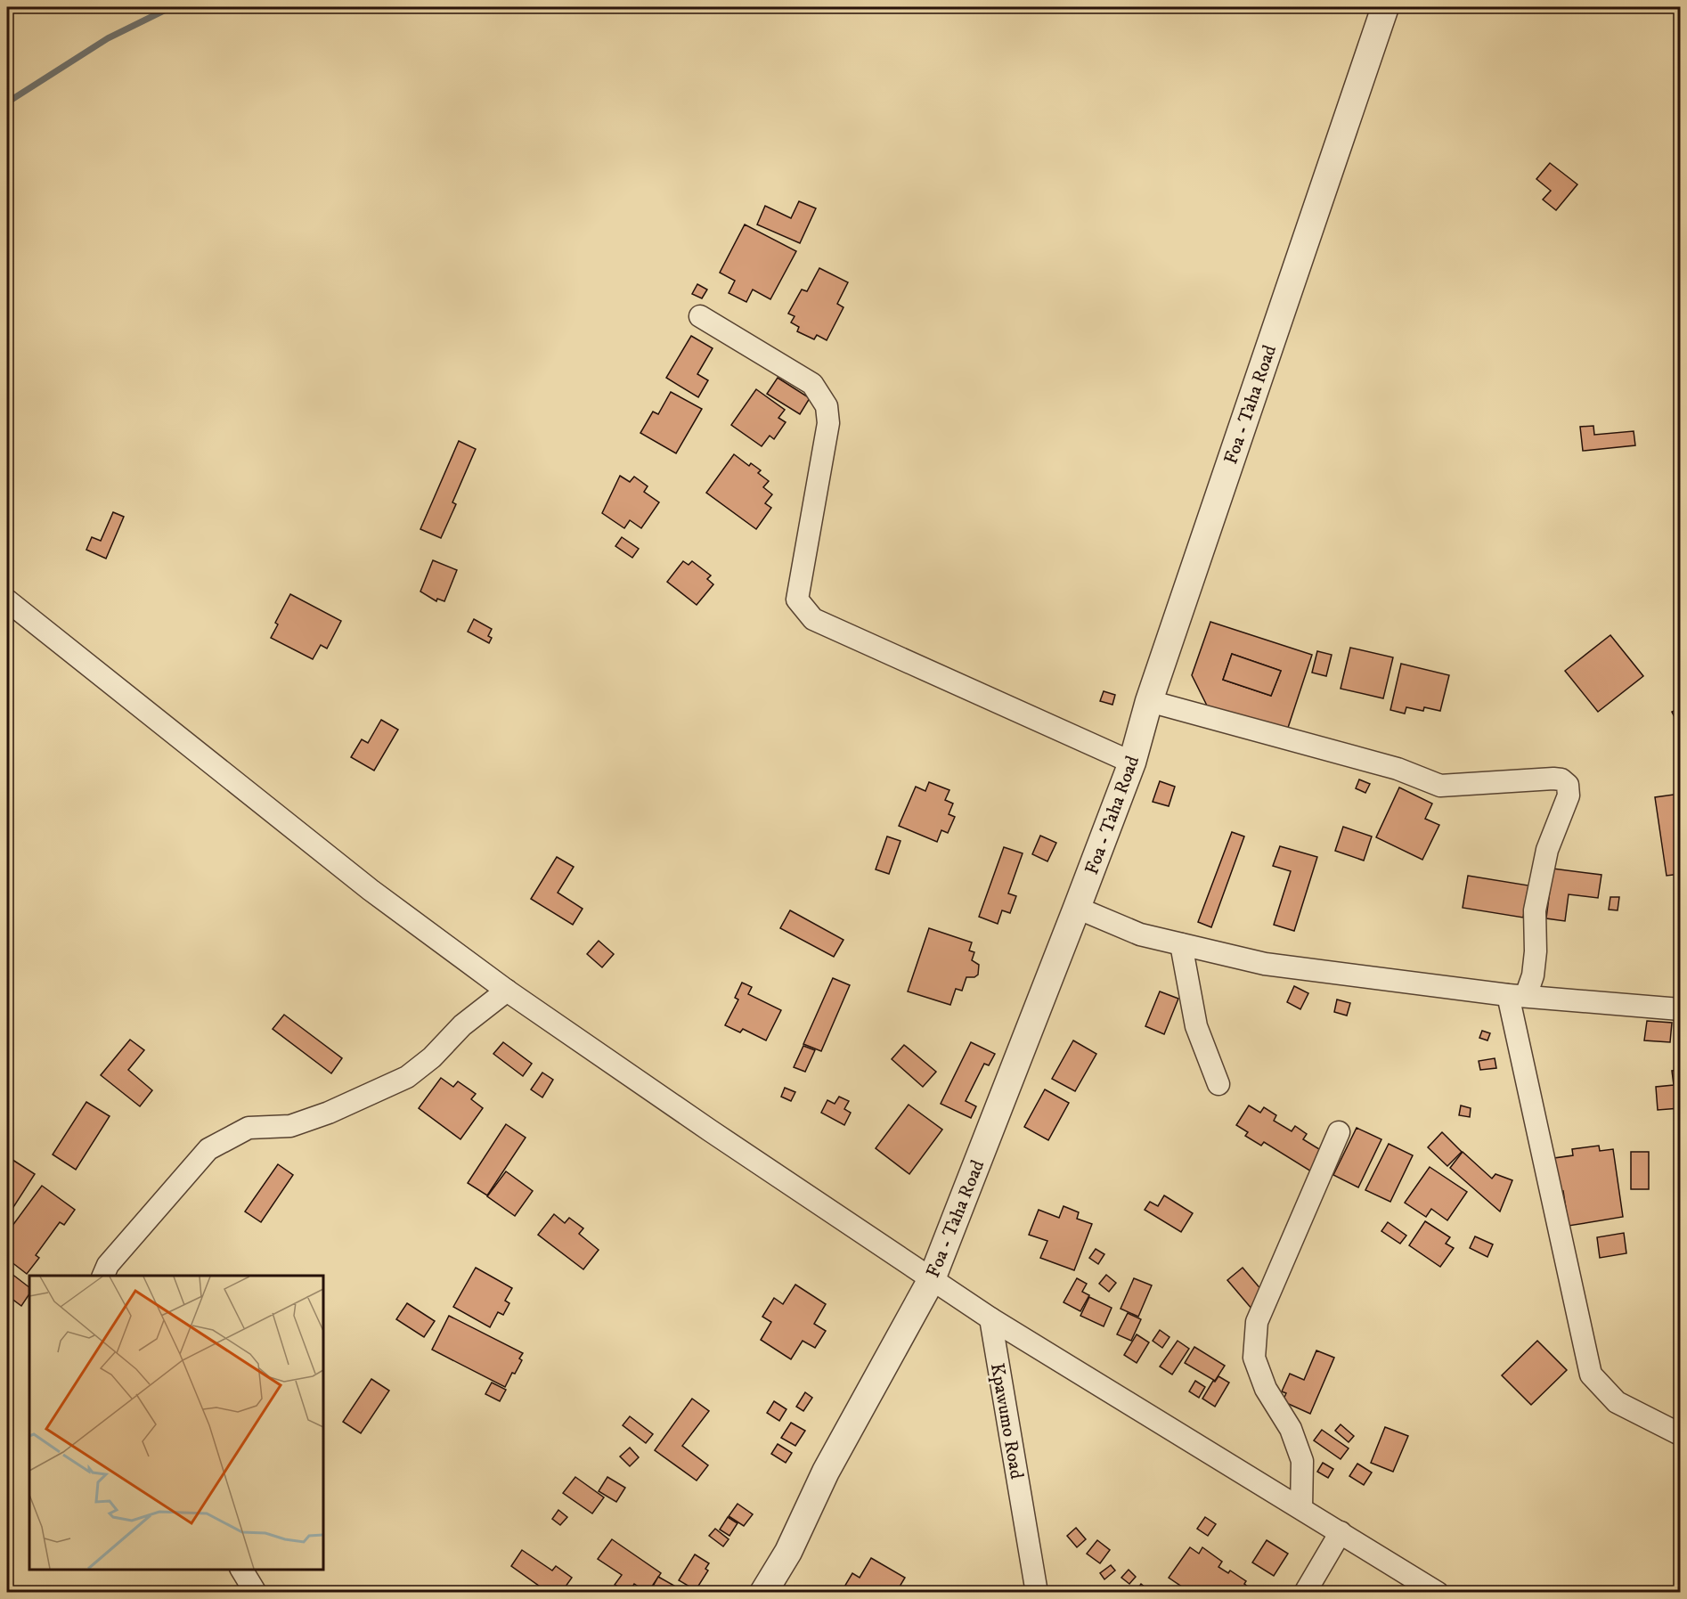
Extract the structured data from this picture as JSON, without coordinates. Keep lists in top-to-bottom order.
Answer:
{
  "streets": {
    "street": ["Foa - Taha Road", "Kpawumo Road"]
  }
}
